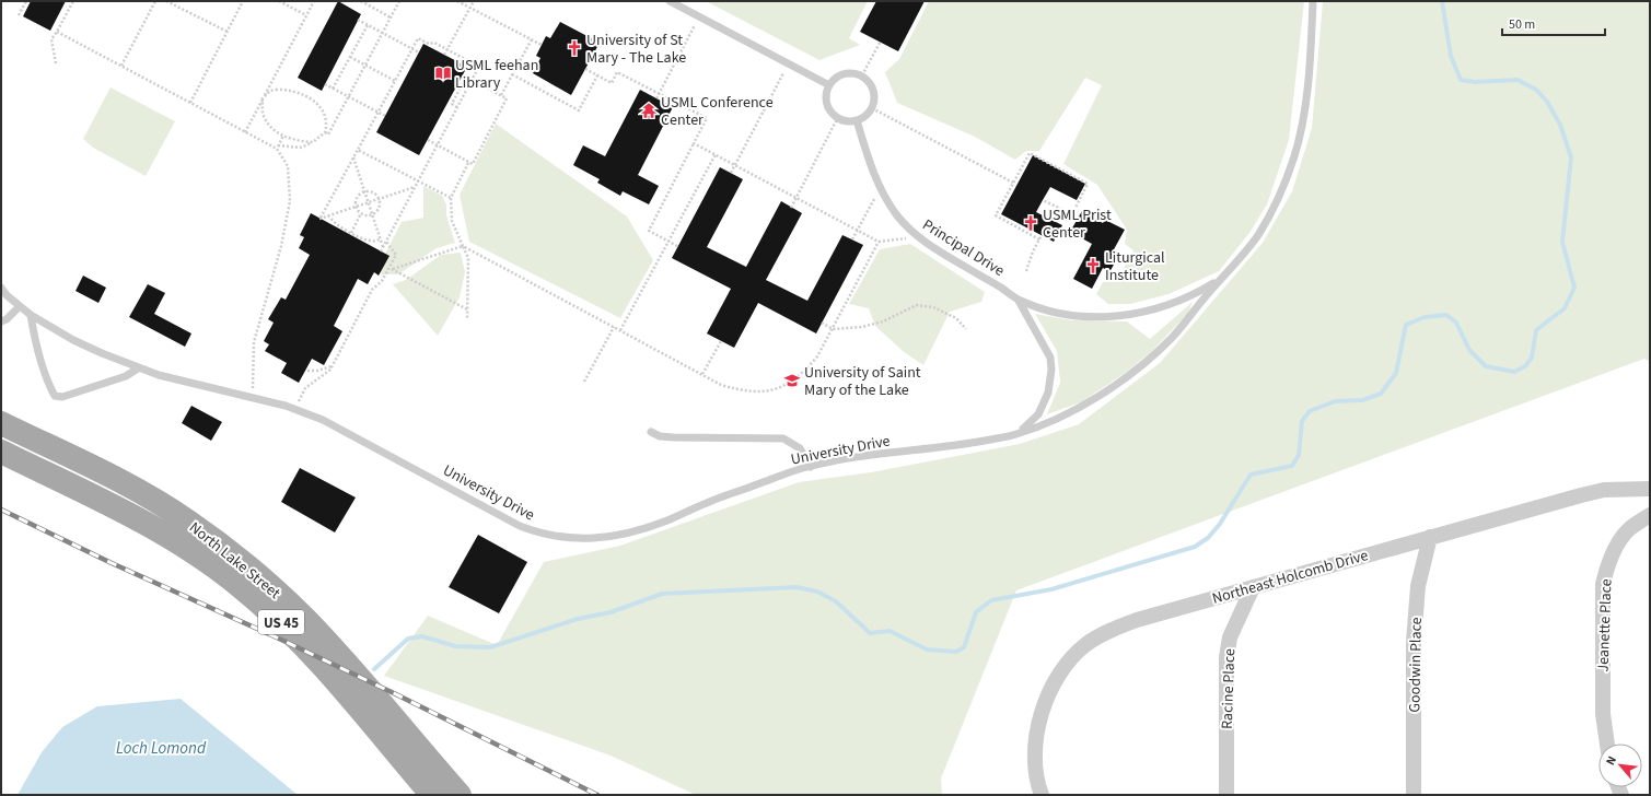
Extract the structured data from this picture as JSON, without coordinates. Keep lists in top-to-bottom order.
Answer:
{
  "streets": {
    "main road": ["North Lake Street", "US 45"],
    "street": [
      "Northeast Holcomb Drive",
      "Jeanette Place",
      "Goodwin Place",
      "Racine Place"
    ],
    "lane": ["Principal Drive", "University Drive"]
  },
  "crossings": [
    ["Northeast Holcomb Drive", "Goodwin Place"],
    ["Northeast Holcomb Drive", "Racine Place"]
  ],
  "water": ["Loch Lomond"],
  "places": {
    "church": ["University of St Mary - The Lake", "USML Prist Center", "Liturgical Institute"],
    "library": ["USML feehan Library"],
    "temple": ["USML Conference Center"],
    "school or university": ["University of Saint Mary of the Lake"]
  },
  "scale_bar": "50 m",
  "north": "top left"
}
